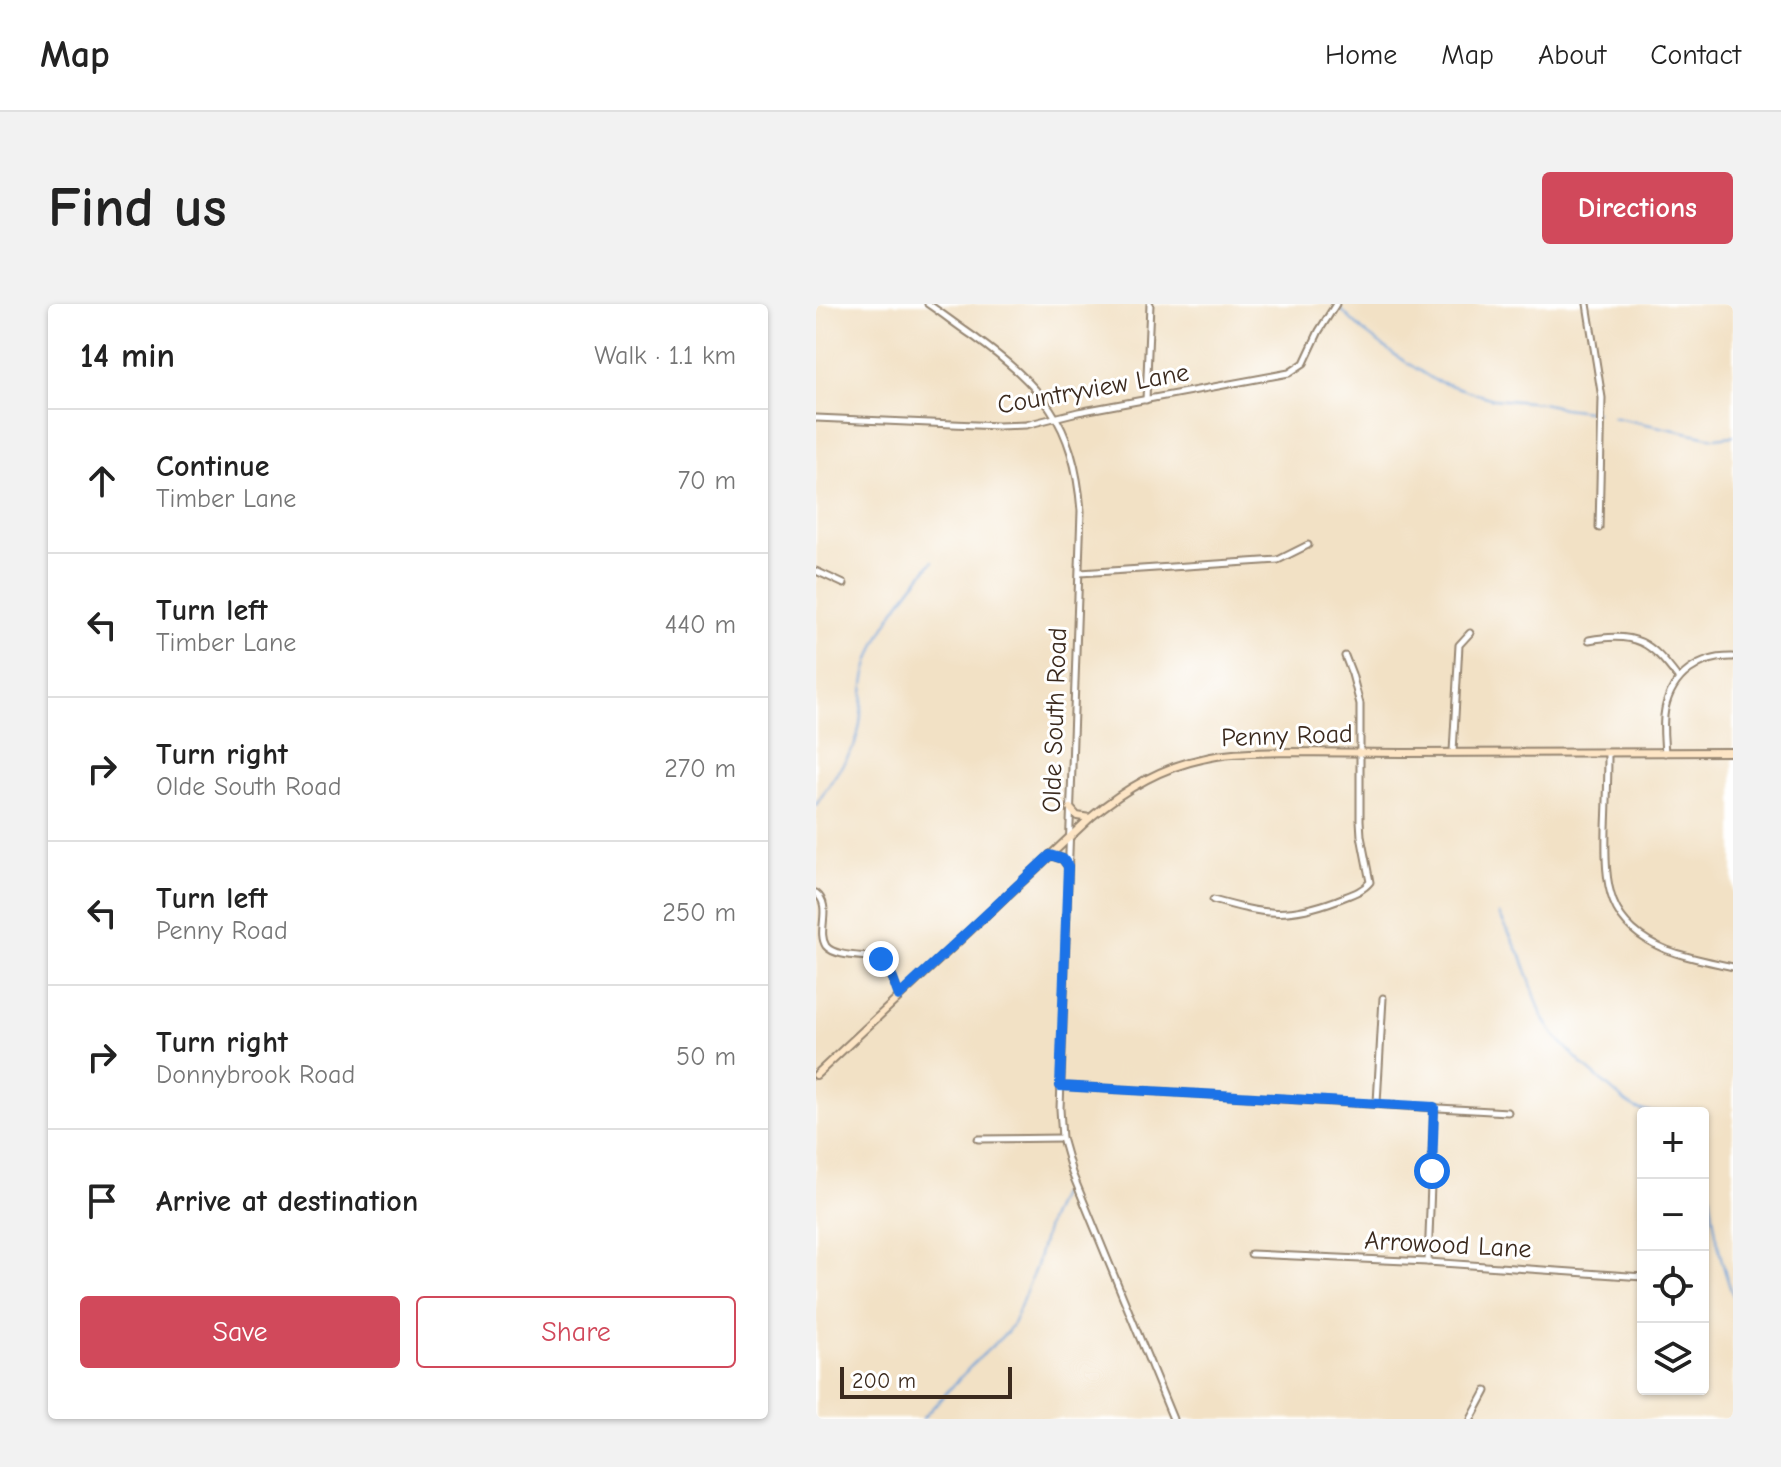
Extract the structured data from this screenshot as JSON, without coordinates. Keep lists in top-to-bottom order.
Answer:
{
  "streets": {
    "street": [
      "Countryview Lane",
      "Olde South Road",
      "Penny Road",
      "Arrowood Lane"
    ]
  },
  "crossings": [
    ["Countryview Lane", "Olde South Road"],
    ["Olde South Road", "Penny Road"]
  ],
  "scale_bar": "200 m",
  "page": {
    "header": "Map",
    "nav": [
      "Home",
      "Map",
      "About",
      "Contact"
    ],
    "buttons": [
      "Directions",
      ["Save", "Share"]
    ],
    "title": "Find us",
    "heading": ["14 min", "Walk · 1.1 km"],
    "list": [
      ["Continue", "Timber Lane", "70 m"],
      ["Turn left", "Timber Lane", "440 m"],
      ["Turn right", "Olde South Road", "270 m"],
      ["Turn left", "Penny Road", "250 m"],
      ["Turn right", "Donnybrook Road", "50 m"],
      "Arrive at destination"
    ],
    "map_buttons": ["+", "−"],
    "scale": "200 m"
  }
}
